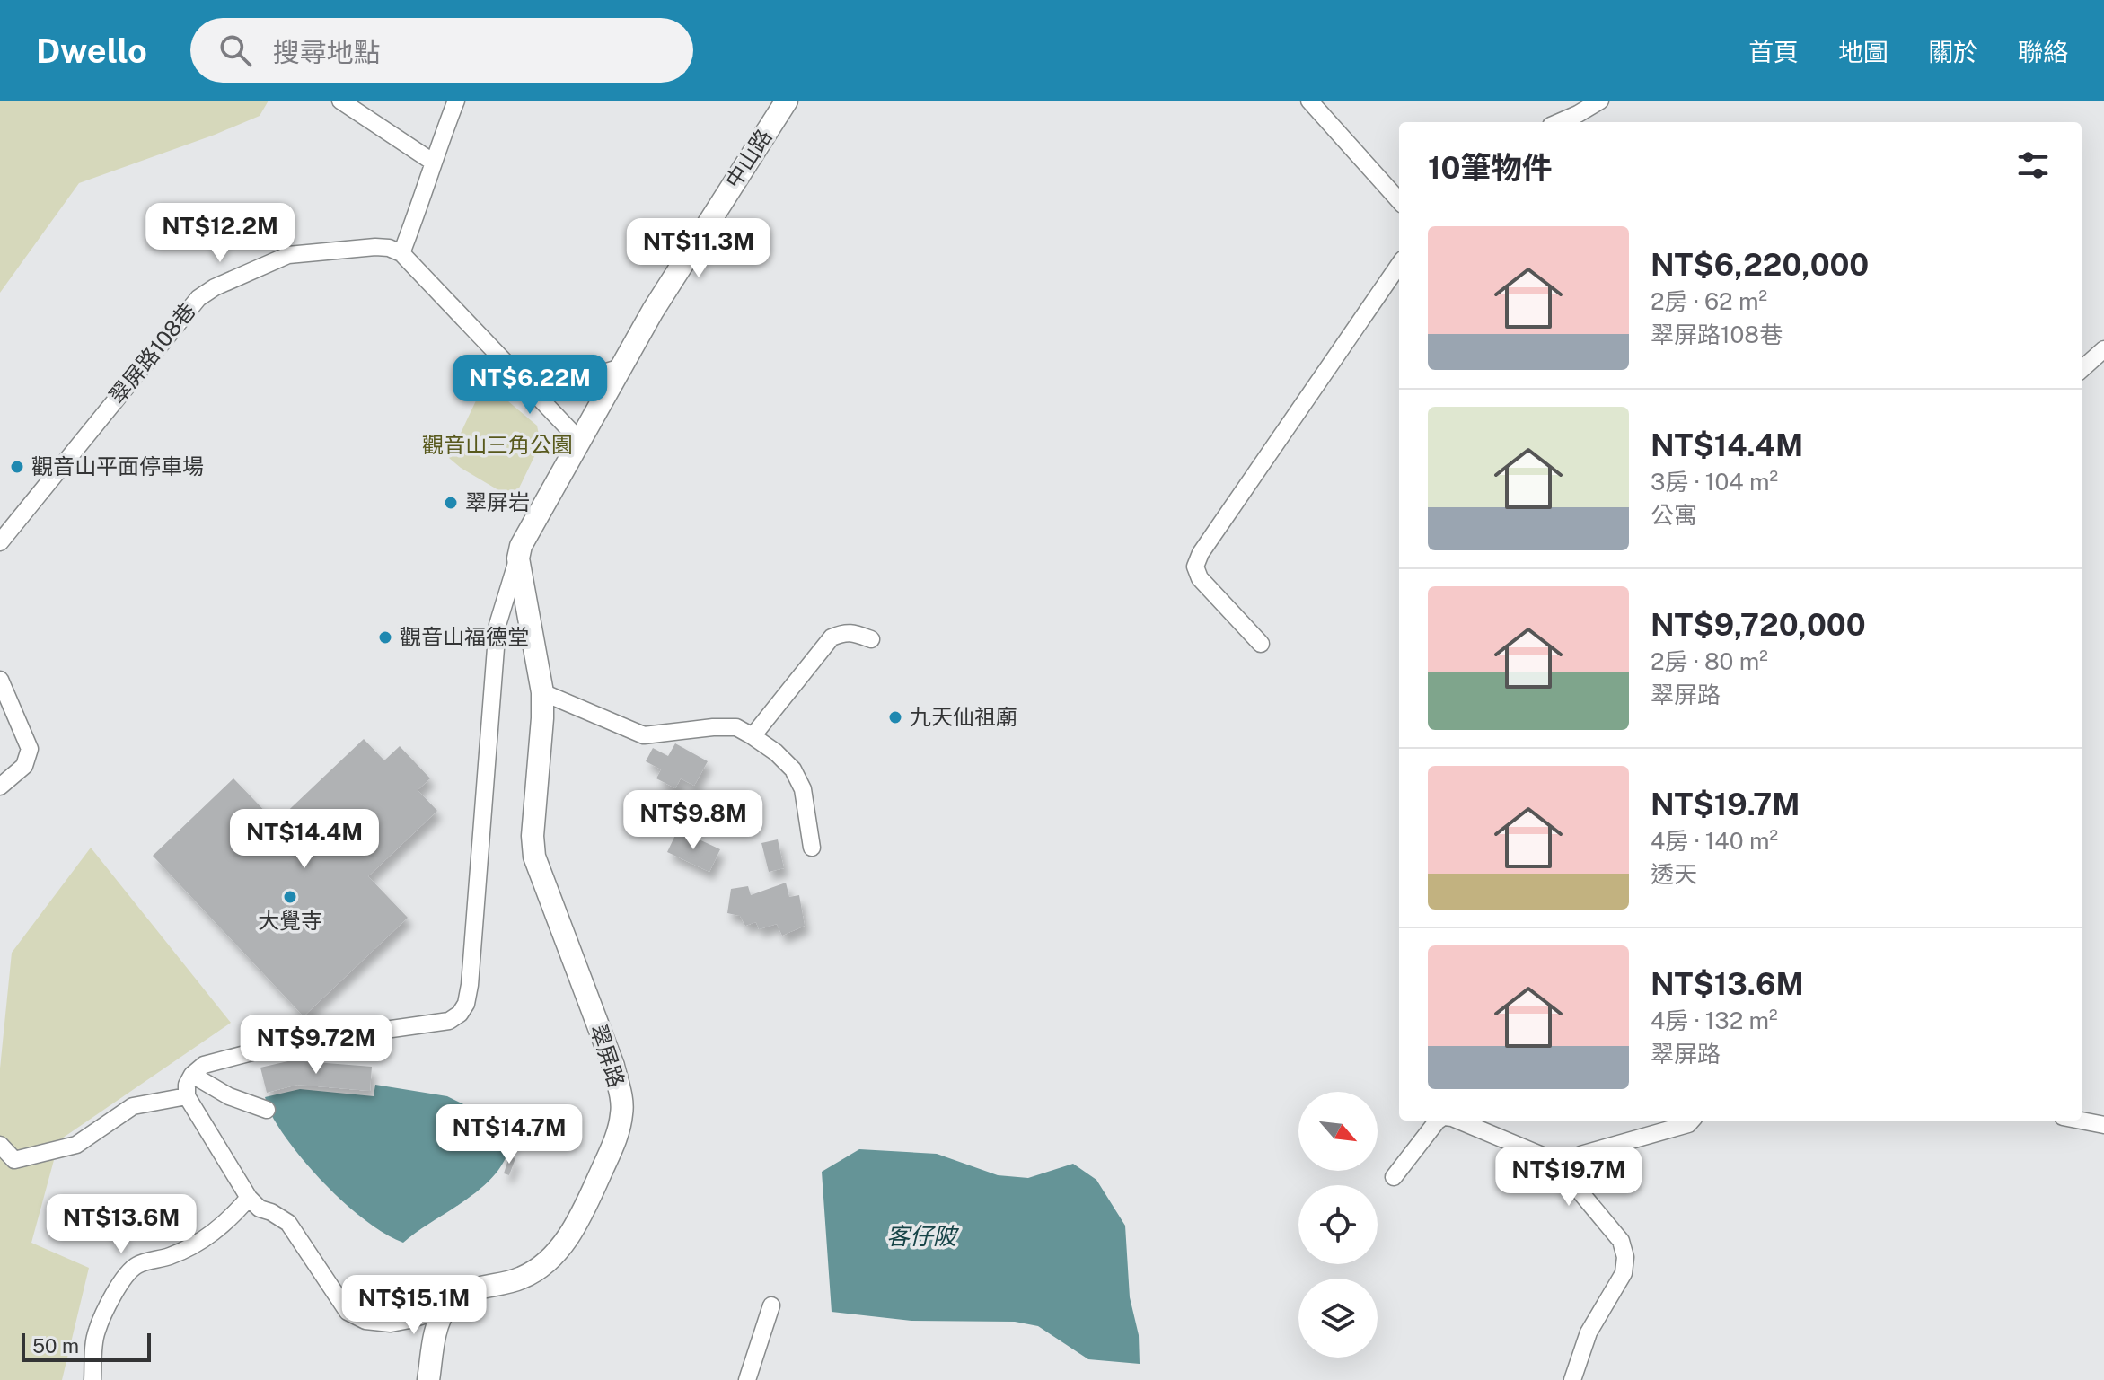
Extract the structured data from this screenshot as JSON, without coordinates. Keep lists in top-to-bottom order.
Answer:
{
  "streets": {
    "main road": ["中山路", "翠屏路"],
    "street": ["翠屏路108巷"]
  },
  "water": ["客仔陂"],
  "parks": ["觀音山三角公園"],
  "places": [
    "觀音山平面停車場",
    "翠屏岩",
    "觀音山福德堂",
    "九天仙祖廟",
    "大覺寺"
  ],
  "scale_bar": "50 m",
  "north": "bottom right",
  "page": {
    "header": "Dwello",
    "search": "搜尋地點",
    "nav": [
      "首頁",
      "地圖",
      "關於",
      "聯絡"
    ],
    "heading": "10筆物件",
    "price": [
      "NT$12.2M",
      "NT$11.3M",
      "NT$6.22M",
      "NT$9.8M",
      "NT$14.4M",
      "NT$9.72M",
      "NT$14.7M",
      "NT$19.7M",
      "NT$13.6M",
      "NT$15.1M"
    ],
    "list": [
      {
        "name": "NT$6,220,000",
        "note": "2房 · 62 m² · 翠屏路108巷"
      },
      {
        "name": "NT$14.4M",
        "note": "3房 · 104 m² · 公寓"
      },
      {
        "name": "NT$9,720,000",
        "note": "2房 · 80 m² · 翠屏路"
      },
      {
        "name": "NT$19.7M",
        "note": "4房 · 140 m² · 透天"
      },
      {
        "name": "NT$13.6M",
        "note": "4房 · 132 m² · 翠屏路"
      }
    ],
    "scale": "50 m"
  }
}
